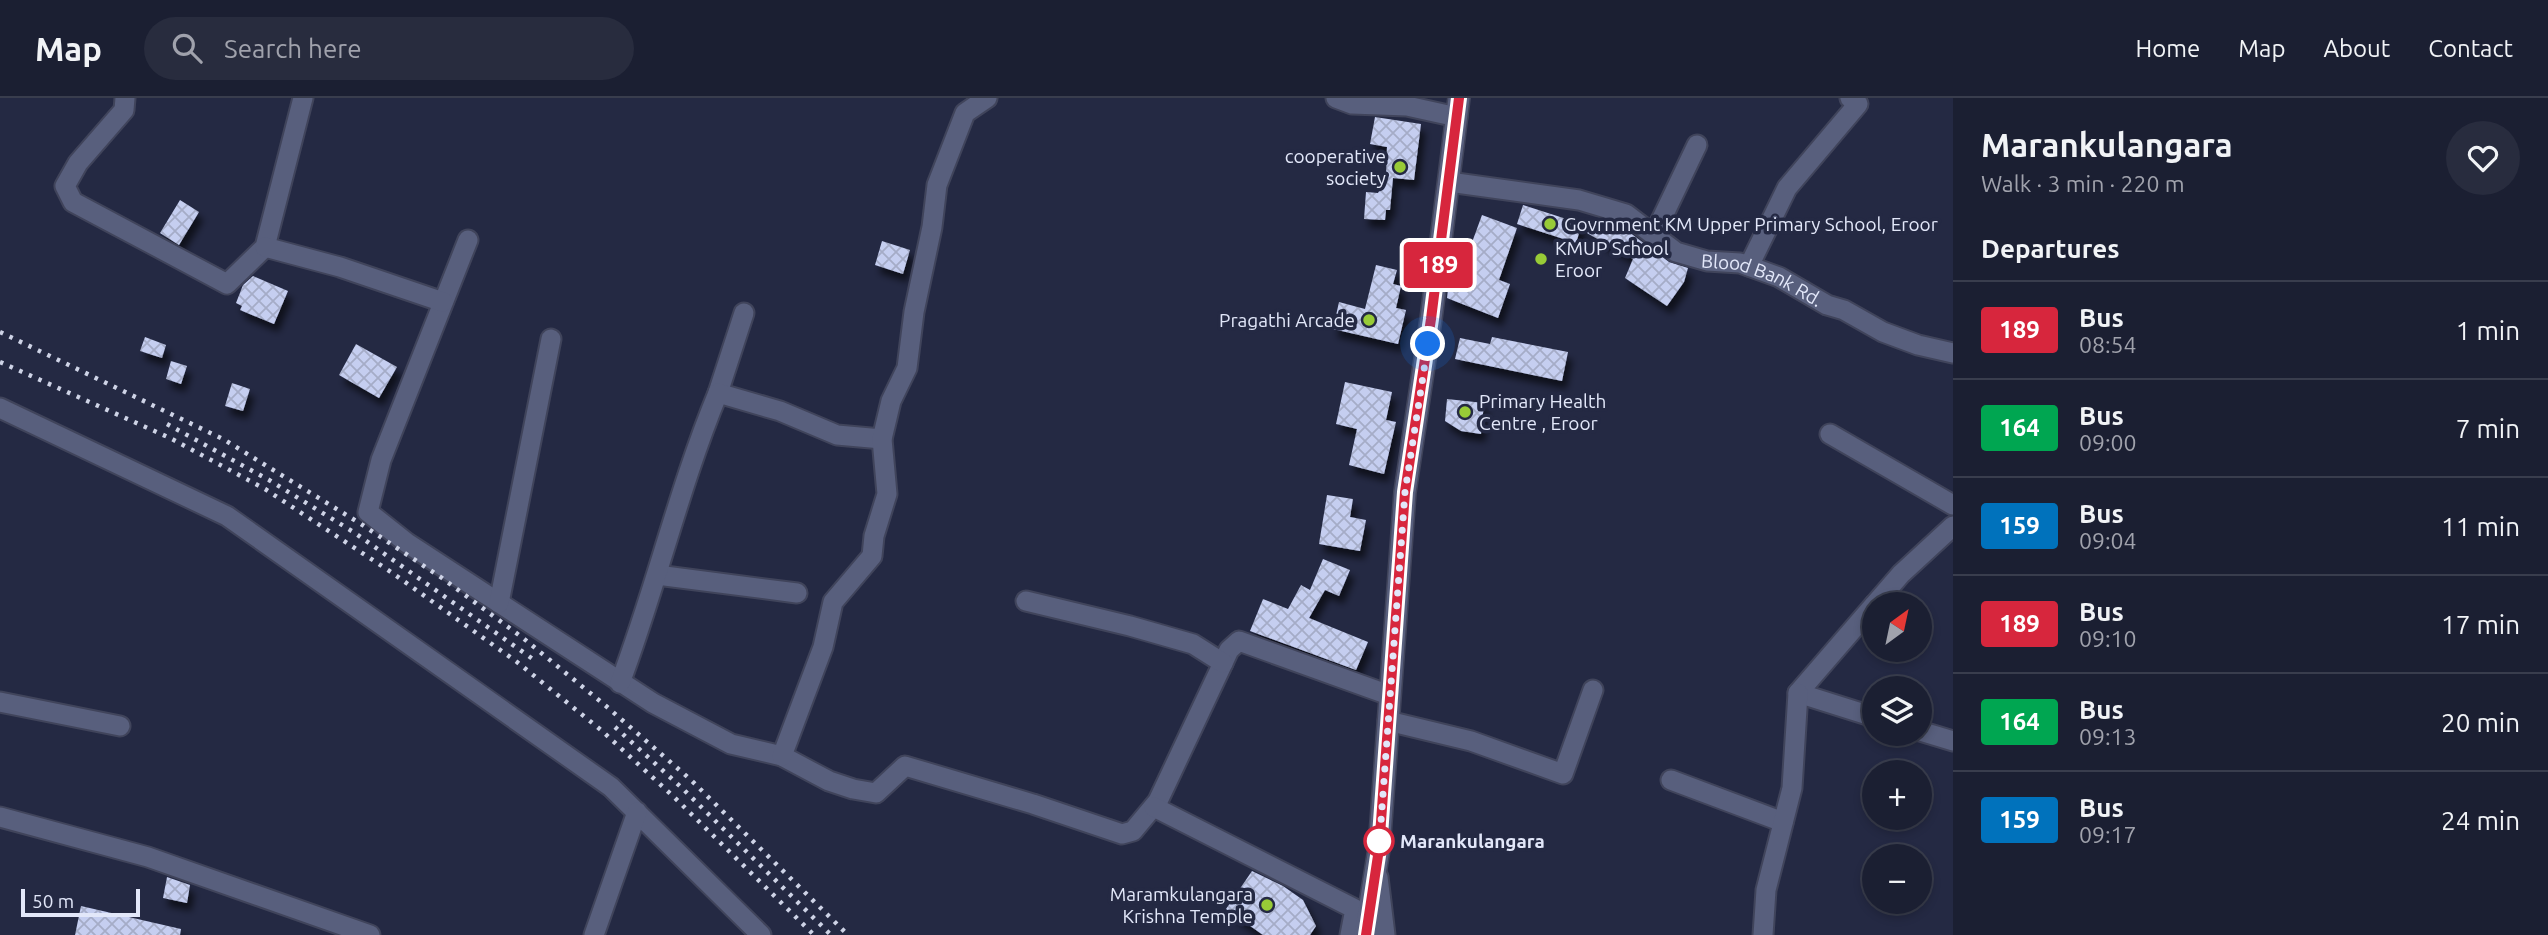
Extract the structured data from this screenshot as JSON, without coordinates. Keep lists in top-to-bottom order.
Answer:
{
  "streets": {
    "street": ["Blood Bank Rd."]
  },
  "places": [
    "cooperative society",
    "Govrnment KM Upper Primary School, Eroor",
    "KMUP School Eroor",
    "Pragathi Arcade",
    "Primary Health Centre , Eroor",
    "Marankulangara",
    "Maramkulangara Krishna Temple"
  ],
  "lines": ["bus line 189"],
  "scale_bar": "50 m",
  "north": "top right",
  "page": {
    "header": "Map",
    "search": "Search here",
    "nav": [
      "Home",
      "Map",
      "About",
      "Contact"
    ],
    "on_map": "189",
    "heading": [
      ["Marankulangara", "Walk · 3 min · 220 m"],
      "Departures"
    ],
    "list": [
      {
        "mark": "189",
        "name": "Bus",
        "note": "08:54",
        "value": "1 min"
      },
      {
        "mark": "164",
        "name": "Bus",
        "note": "09:00",
        "value": "7 min"
      },
      {
        "mark": "159",
        "name": "Bus",
        "note": "09:04",
        "value": "11 min"
      },
      {
        "mark": "189",
        "name": "Bus",
        "note": "09:10",
        "value": "17 min"
      },
      {
        "mark": "164",
        "name": "Bus",
        "note": "09:13",
        "value": "20 min"
      },
      {
        "mark": "159",
        "name": "Bus",
        "note": "09:17",
        "value": "24 min"
      }
    ],
    "map_buttons": ["+", "−"],
    "scale": "50 m"
  }
}
